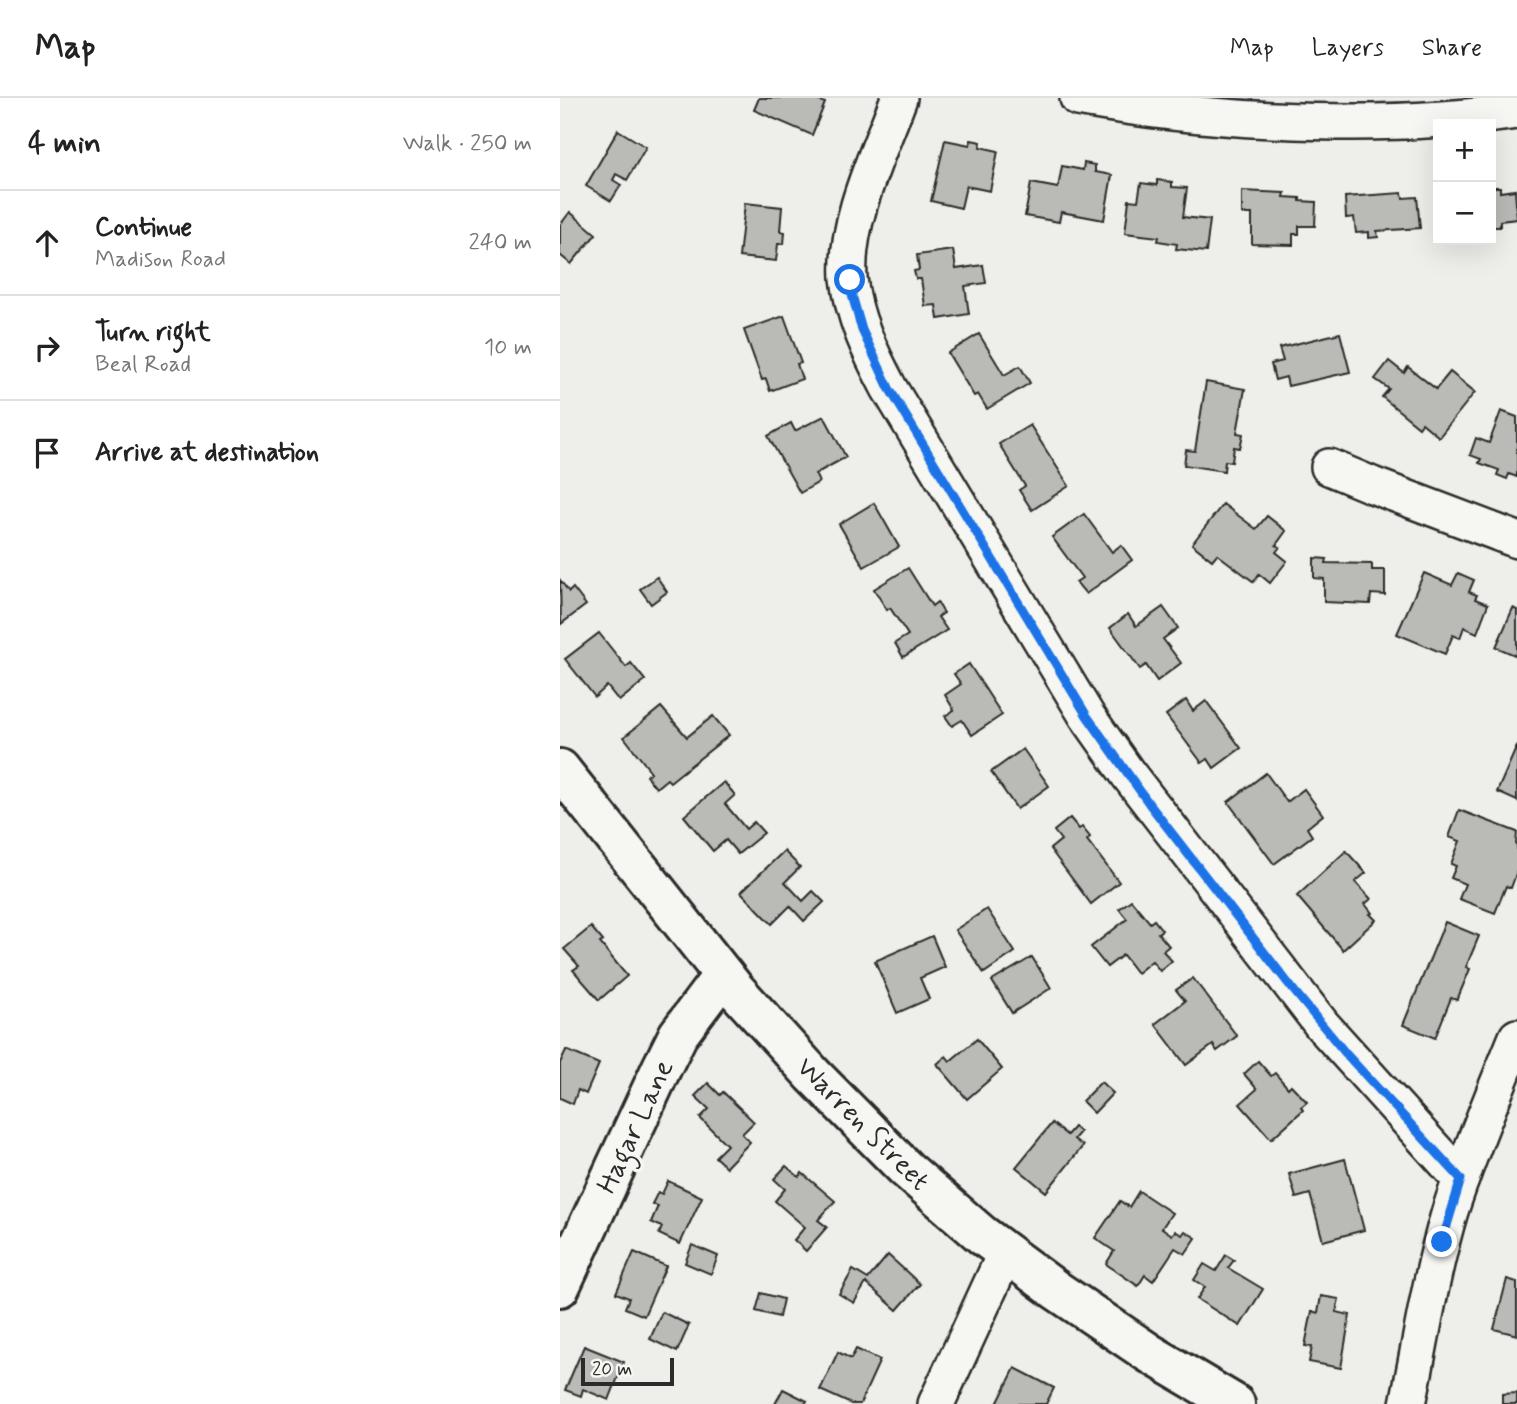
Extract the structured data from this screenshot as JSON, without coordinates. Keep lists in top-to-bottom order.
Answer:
{
  "streets": {
    "main road": ["Warren Street", "Hagar Lane"]
  },
  "crossings": [
    ["Warren Street", "Hagar Lane"]
  ],
  "scale_bar": "20 m",
  "page": {
    "header": "Map",
    "nav": ["Map", "Layers", "Share"],
    "heading": ["4 min", "Walk · 250 m"],
    "map_buttons": ["+", "−"],
    "list": [
      ["Continue", "Madison Road", "240 m"],
      ["Turn right", "Beal Road", "10 m"],
      "Arrive at destination"
    ],
    "scale": "20 m"
  }
}
